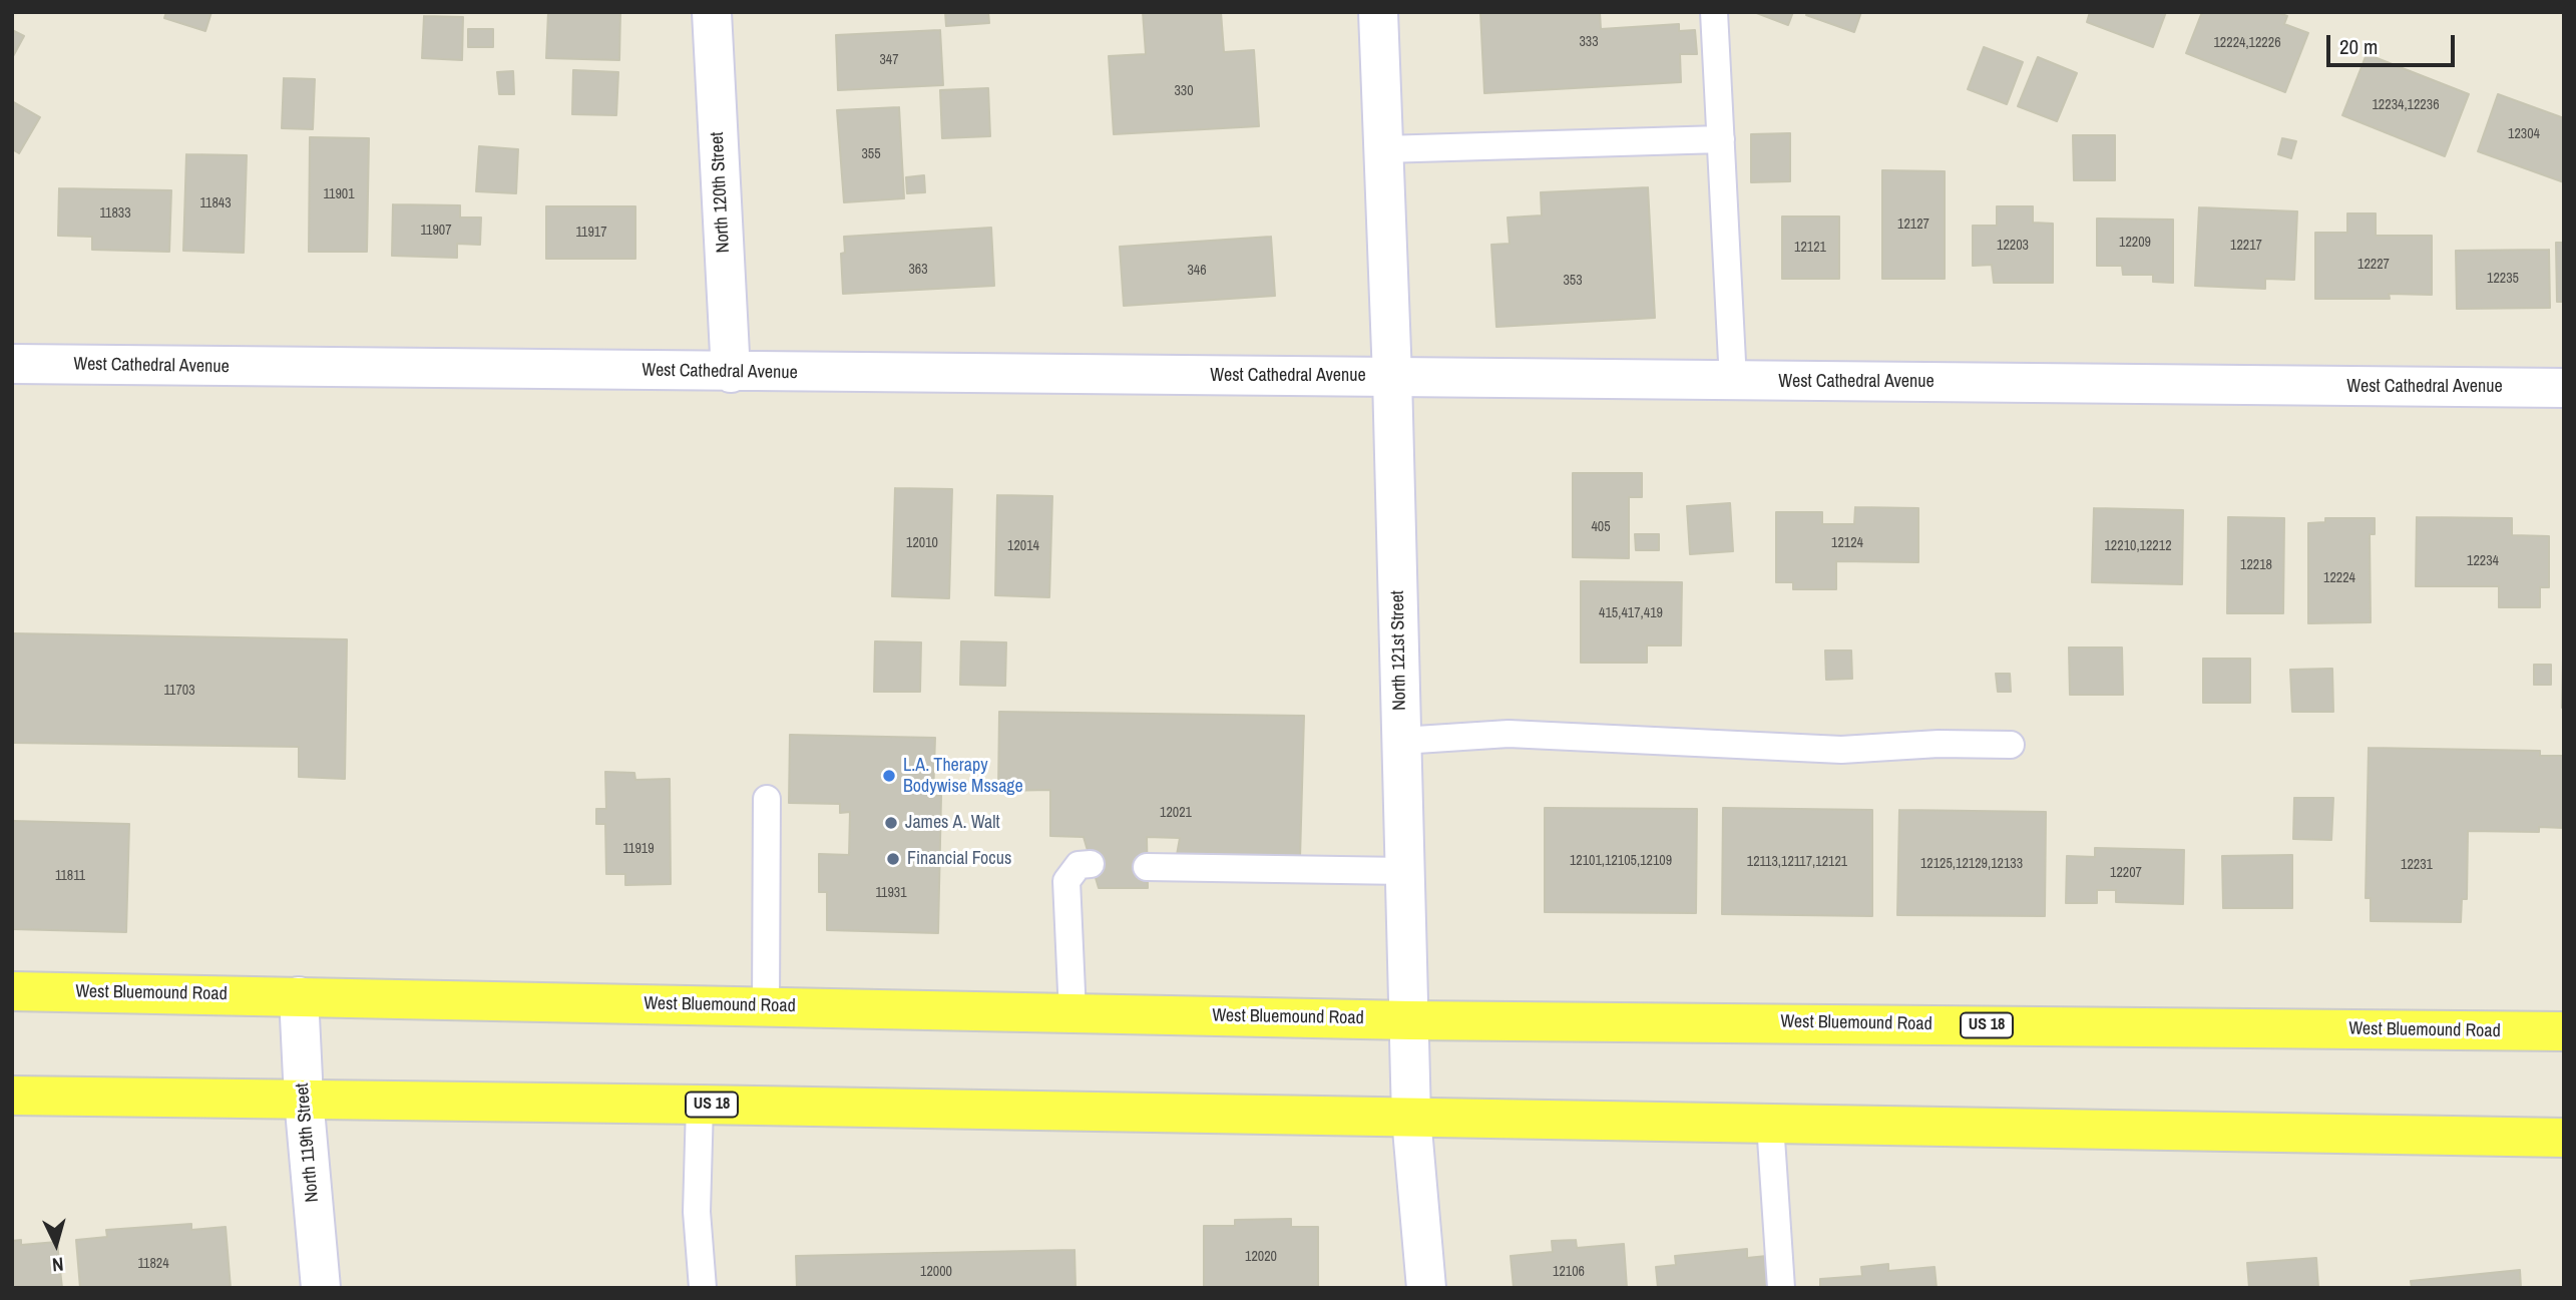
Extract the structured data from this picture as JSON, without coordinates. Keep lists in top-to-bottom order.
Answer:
{
  "streets": {
    "main road": ["West Bluemound Road", "US 18"],
    "street": [
      "North 120th Street",
      "West Cathedral Avenue",
      "North 121st Street",
      "North 119th Street"
    ]
  },
  "crossings": [
    ["North 120th Street", "West Cathedral Avenue"],
    ["West Cathedral Avenue", "North 121st Street"],
    ["North 121st Street", "West Bluemound Road"],
    ["North 121st Street", "US 18"],
    ["West Bluemound Road", "North 119th Street"],
    ["US 18", "North 119th Street"]
  ],
  "places": ["L.A. Therapy Bodywise Mssage", "James A. Walt", "Financial Focus"],
  "house_numbers": [
    "333",
    "12224,12226",
    "347",
    "330",
    "12234,12236",
    "12304",
    "355",
    "11901",
    "11843",
    "11833",
    "12127",
    "11907",
    "11917",
    "12209",
    "12203",
    "12217",
    "12121",
    "12227",
    "363",
    "346",
    "12235",
    "353",
    "405",
    "12010",
    "12124",
    "12014",
    "12210,12212",
    "12234",
    "12218",
    "12224",
    "415,417,419",
    "11703",
    "12021",
    "11919",
    "12101,12105,12109",
    "12113,12117,12121",
    "12125,12129,12133",
    "12231",
    "12207",
    "11811",
    "11931",
    "12020",
    "11824",
    "12000",
    "12106"
  ],
  "scale_bar": "20 m",
  "north": "bottom"
}
